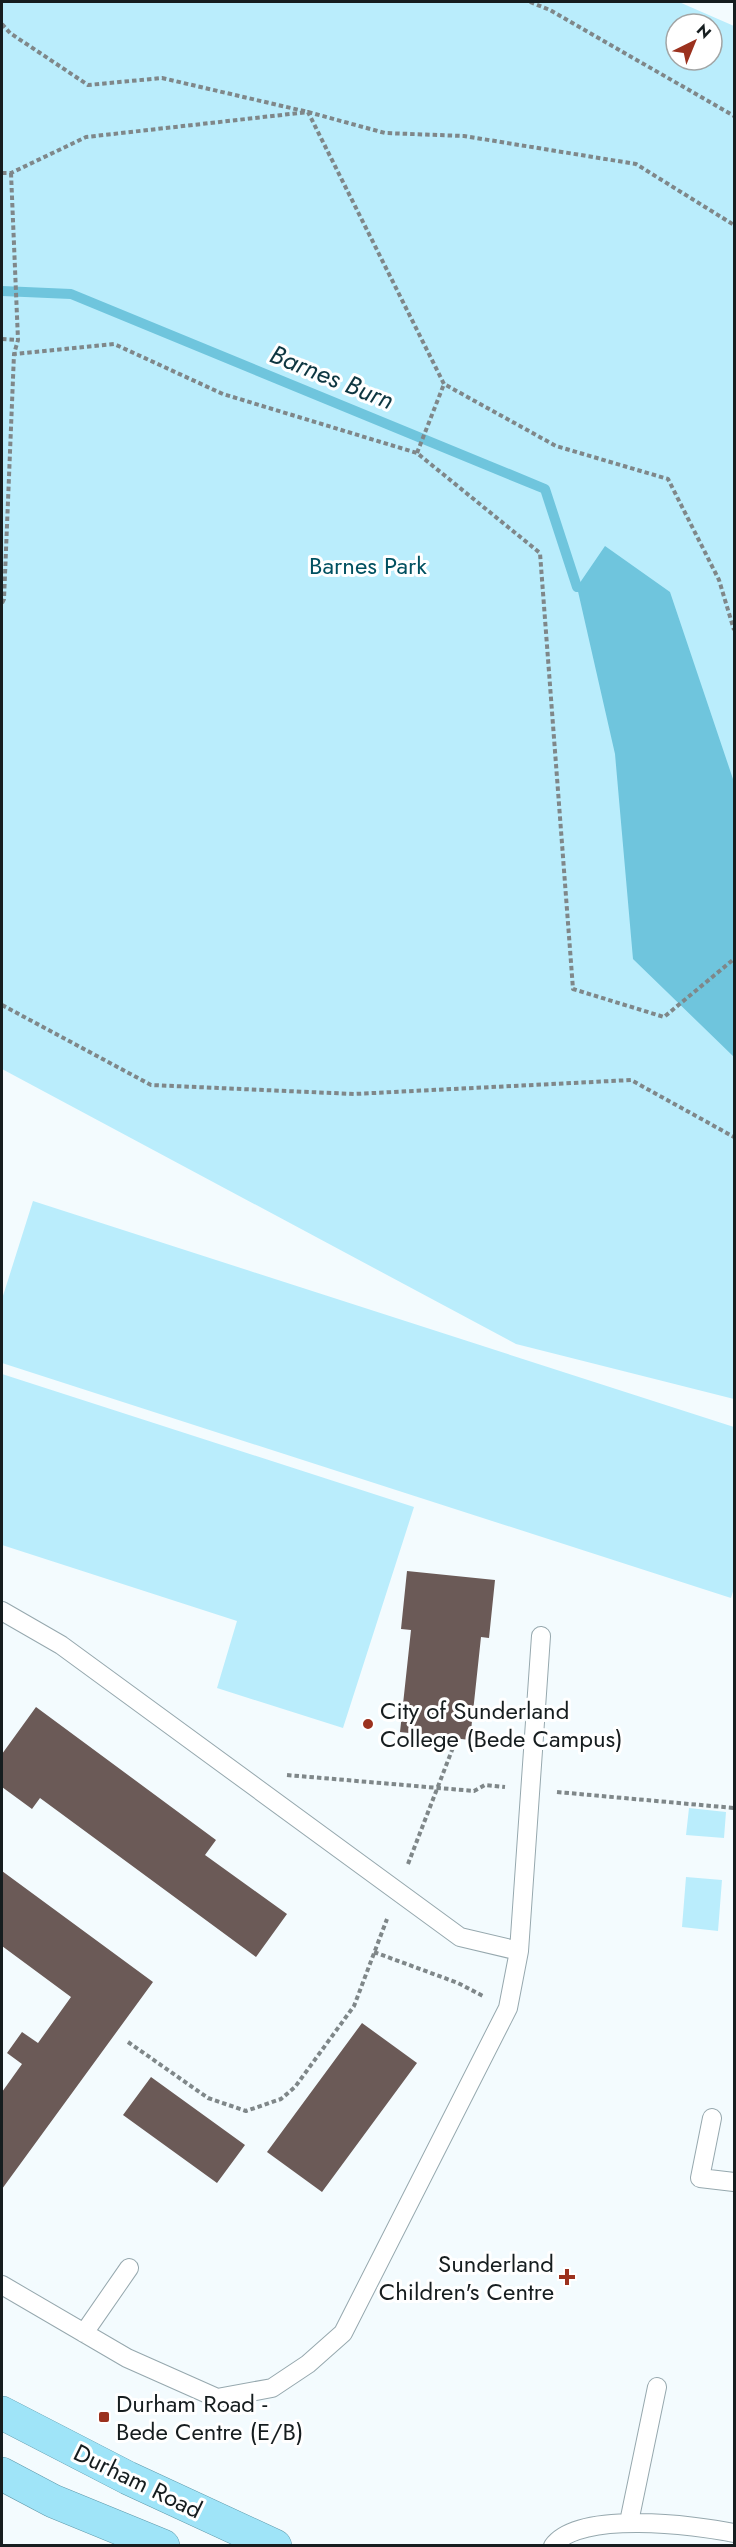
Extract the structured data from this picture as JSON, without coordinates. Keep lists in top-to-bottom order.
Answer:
{
  "streets": {
    "highway": ["Durham Road"]
  },
  "water": ["Barnes Burn"],
  "parks": ["Barnes Park"],
  "places": {
    "other": ["City of Sunderland College (Bede Campus)"],
    "health": ["Sunderland Children's Centre"],
    "transit": ["Durham Road - Bede Centre (E/B)"]
  },
  "north": "top right"
}
